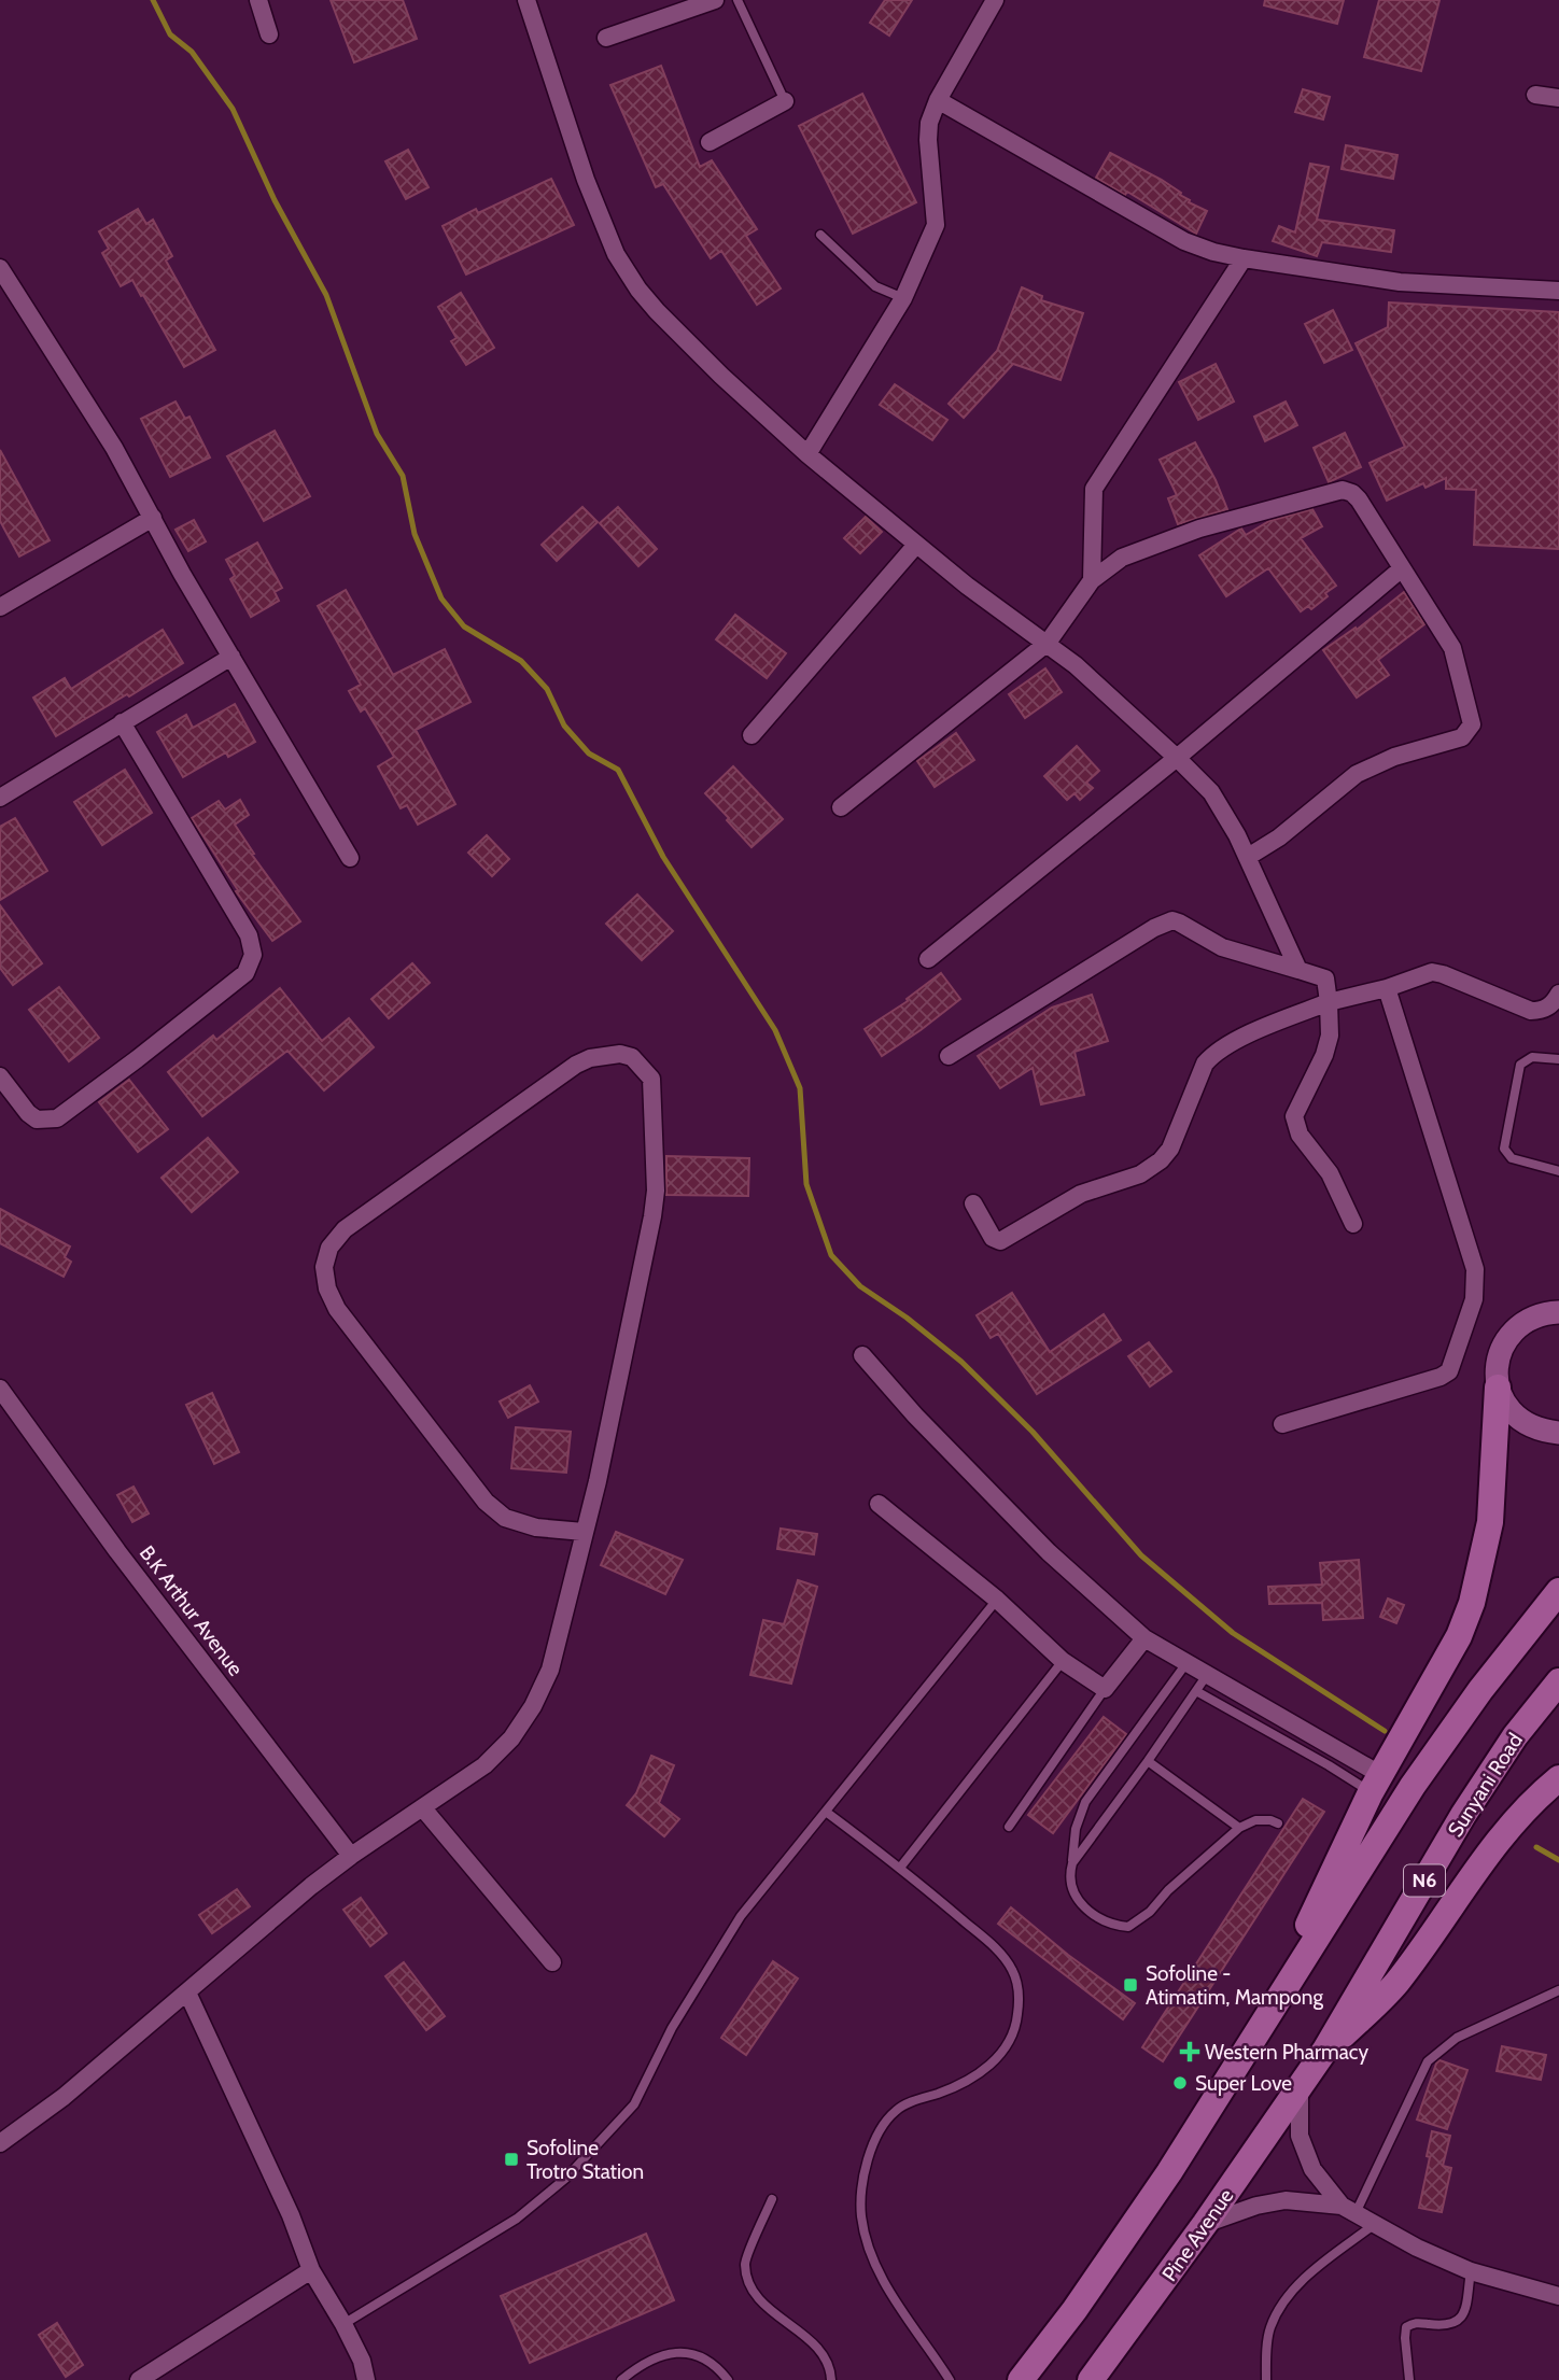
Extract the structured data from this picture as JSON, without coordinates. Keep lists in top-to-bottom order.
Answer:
{
  "streets": {
    "main road": ["Sunyani Road", "N6", "Pine Avenue"],
    "street": ["B.K Arthur Avenue"]
  },
  "crossings": [
    ["Sunyani Road", "Pine Avenue"]
  ],
  "places": {
    "transit": ["Sofoline - Atimatim, Mampong", "Sofoline Trotro Station"],
    "health": ["Western Pharmacy"],
    "other": ["Super Love"]
  }
}
